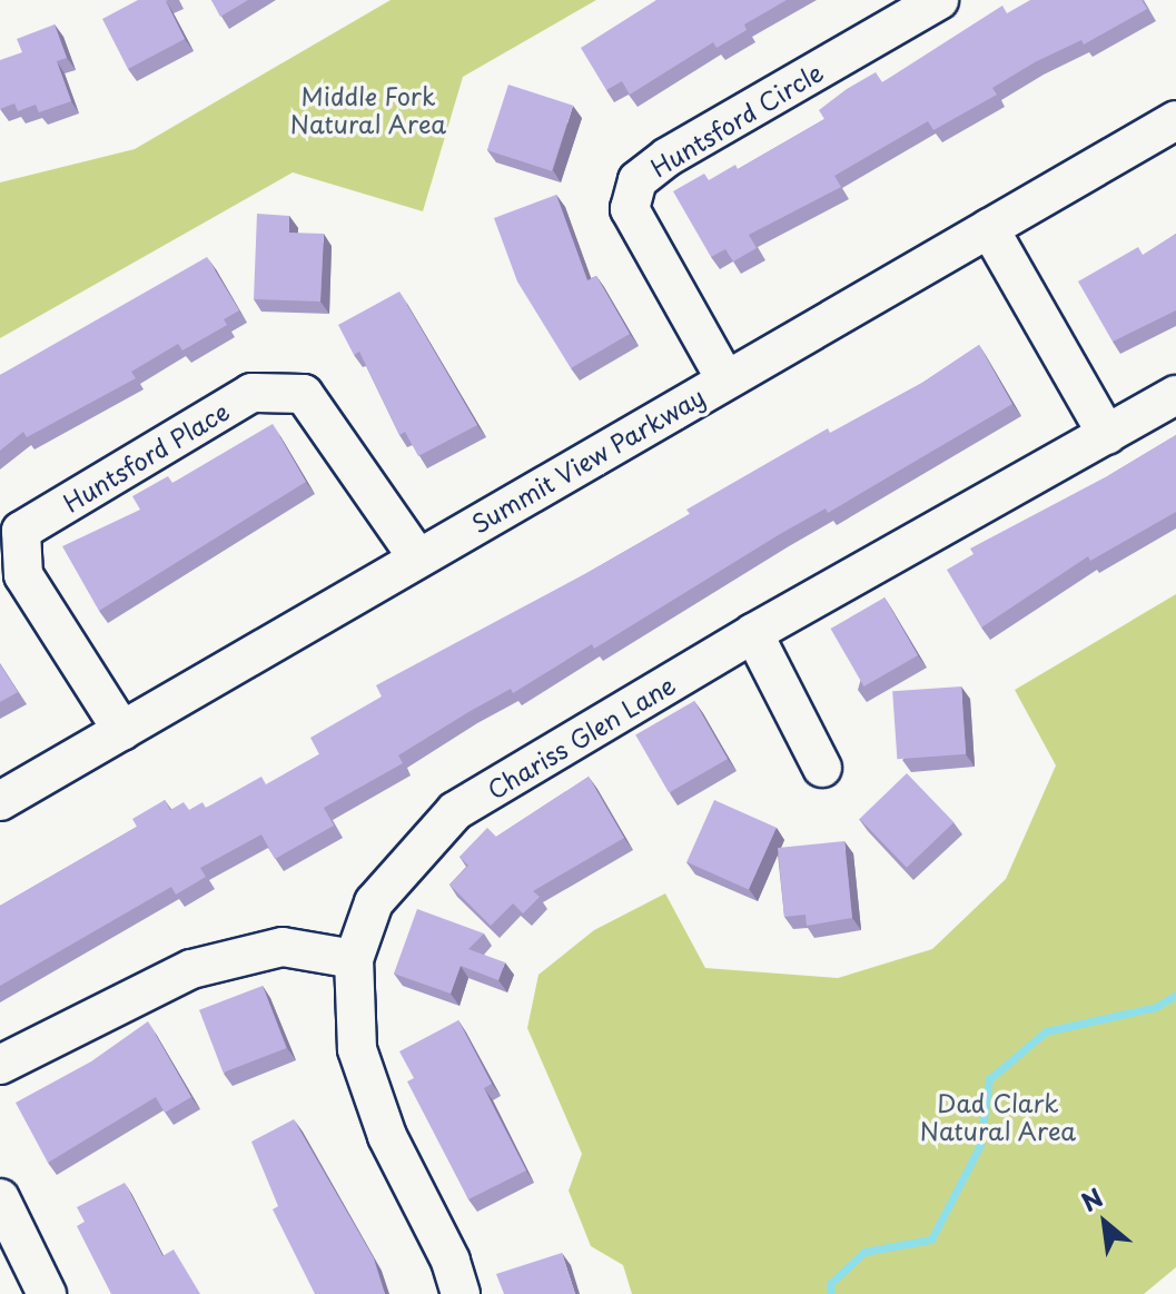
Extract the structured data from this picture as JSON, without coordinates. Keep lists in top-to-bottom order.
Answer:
{
  "streets": {
    "street": [
      "Huntsford Circle",
      "Huntsford Place",
      "Summit View Parkway",
      "Chariss Glen Lane"
    ]
  },
  "crossings": [
    ["Huntsford Circle", "Summit View Parkway"],
    ["Huntsford Place", "Summit View Parkway"]
  ],
  "parks": ["Middle Fork Natural Area", "Dad Clark Natural Area"],
  "north": "top left"
}
